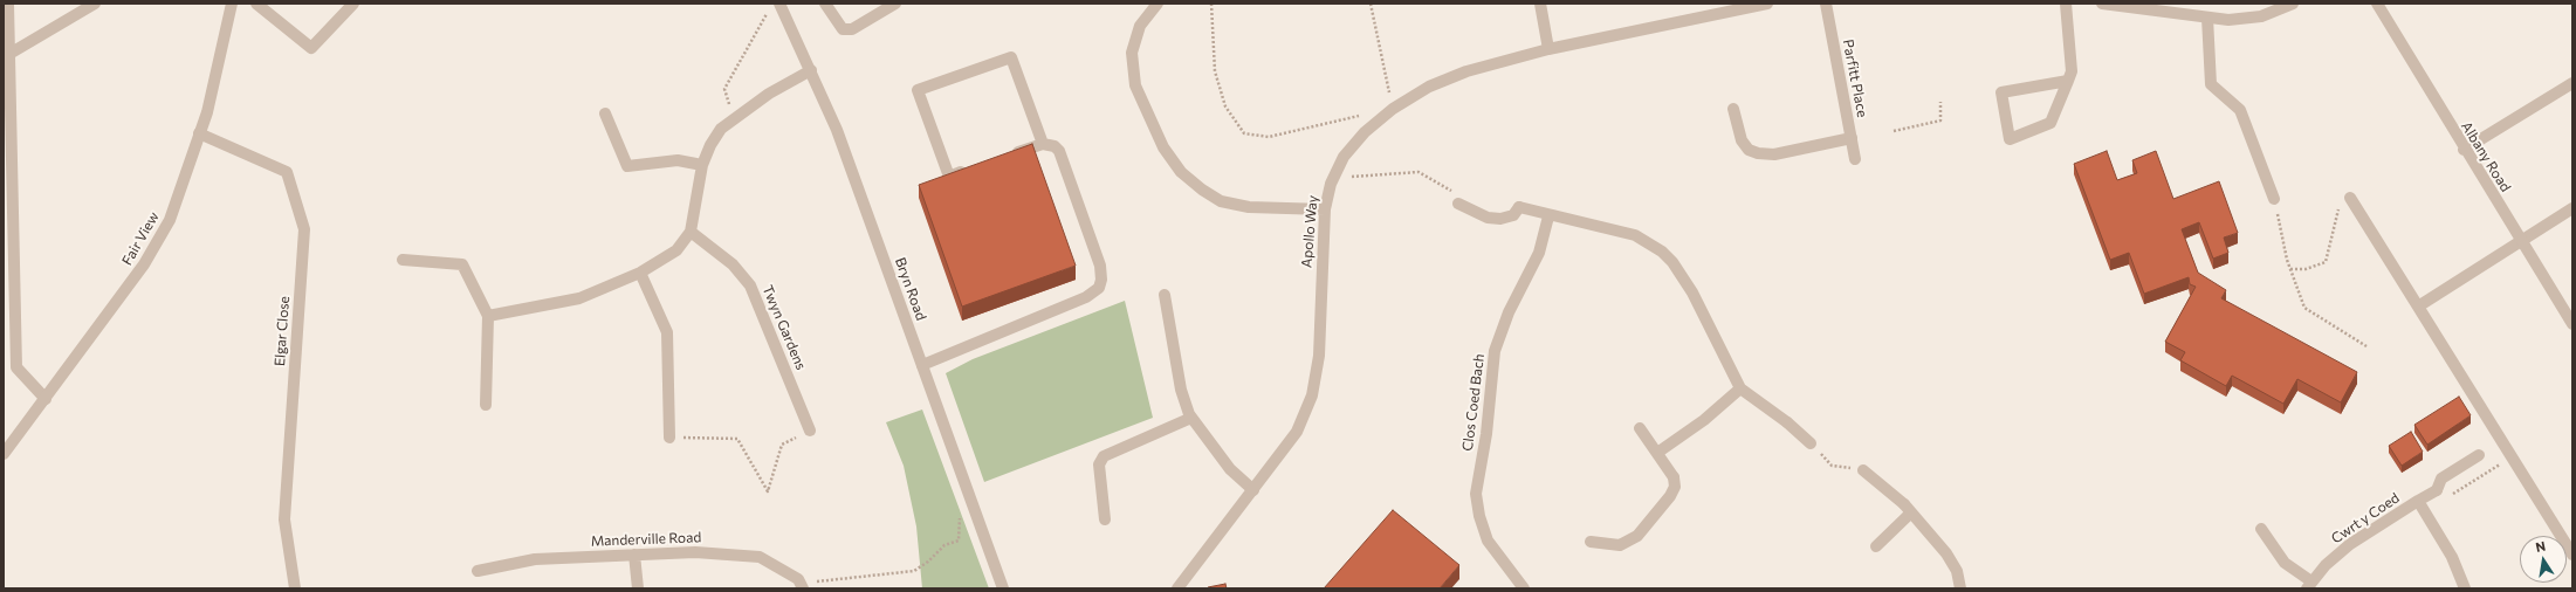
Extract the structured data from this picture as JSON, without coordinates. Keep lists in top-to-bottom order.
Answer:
{
  "streets": {
    "street": [
      "Parfitt Place",
      "Albany Road",
      "Apollo Way",
      "Fair View",
      "Bryn Road",
      "Twyn Gardens",
      "Elgar Close",
      "Clos Coed Bach",
      "Cwrt y Coed",
      "Manderville Road"
    ]
  },
  "crossings": [
    ["Fair View", "Elgar Close"]
  ],
  "north": "top"
}
